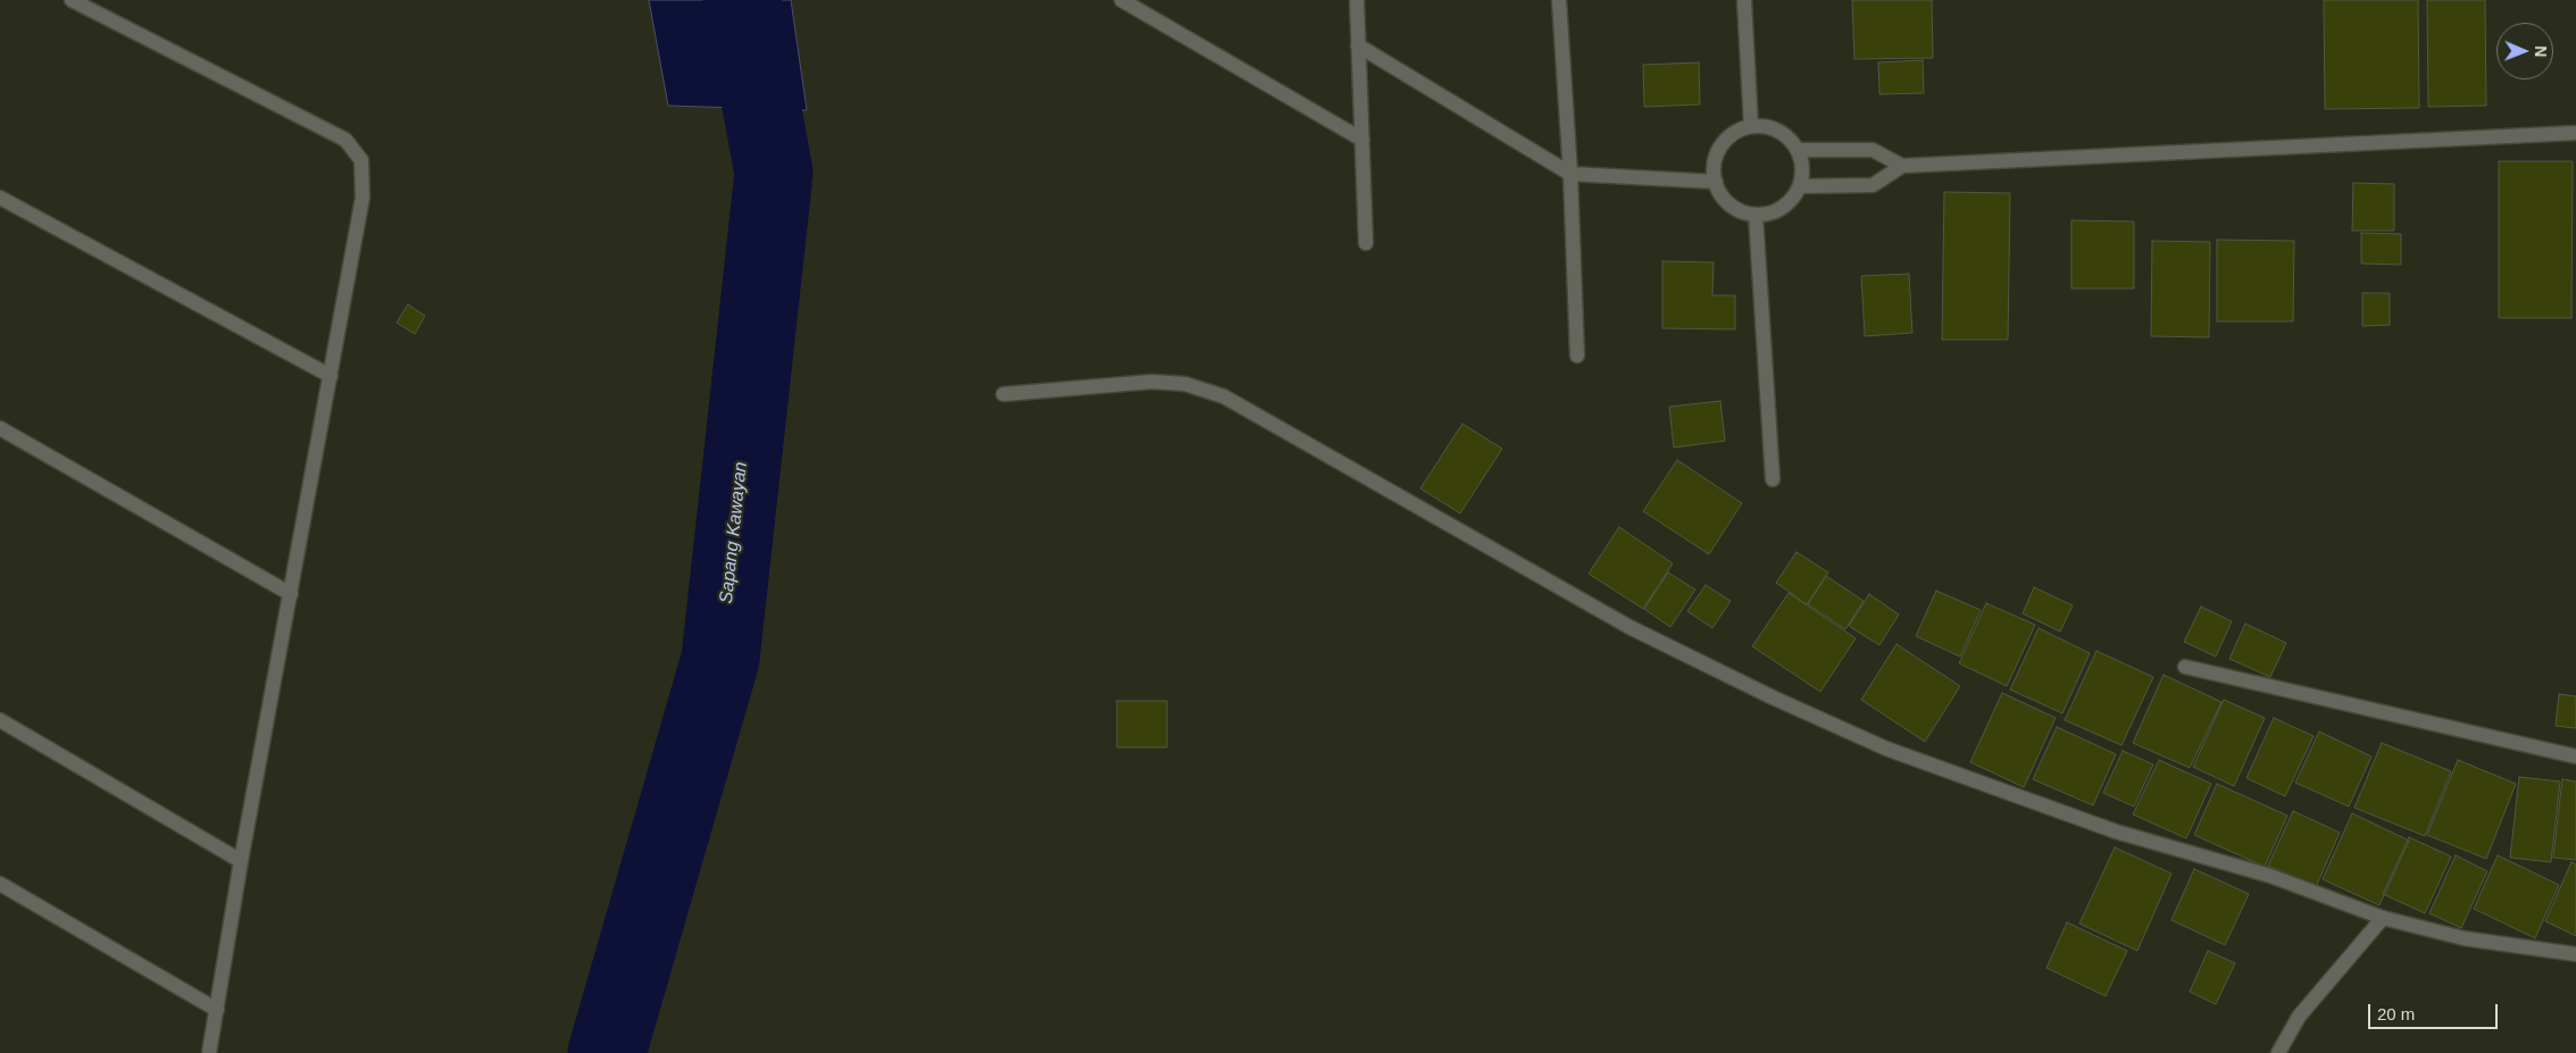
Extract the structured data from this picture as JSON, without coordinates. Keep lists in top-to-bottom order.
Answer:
{
  "water": ["Sapang Kawayan"],
  "scale_bar": "20 m",
  "north": "right"
}
